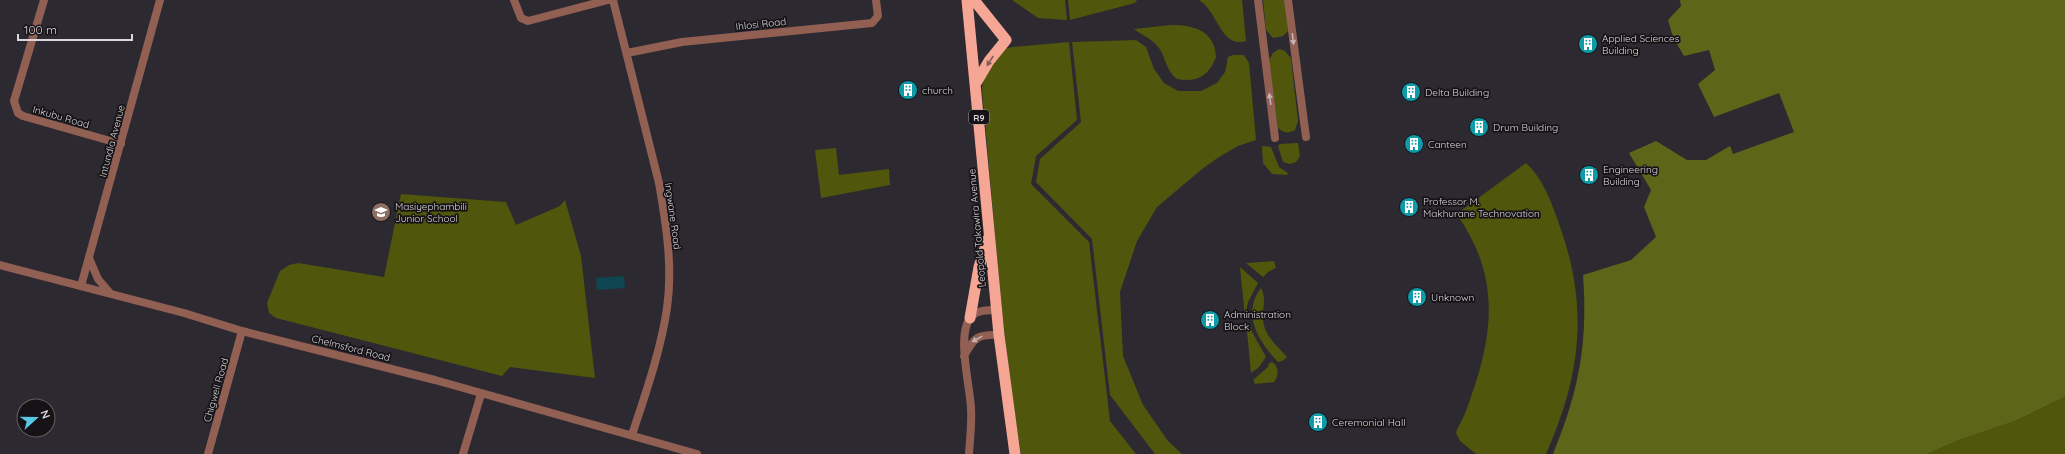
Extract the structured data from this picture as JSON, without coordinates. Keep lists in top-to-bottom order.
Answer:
{
  "streets": {
    "highway": ["R9", "Leopold Takawira Avenue"],
    "street": [
      "Ihlosi Road",
      "Inkubu Road",
      "Intundla Avenue",
      "Ingwane Road",
      "Chelmsford Road",
      "Chigwell Road"
    ]
  },
  "crossings": [
    ["Ihlosi Road", "Ingwane Road"],
    ["Inkubu Road", "Intundla Avenue"],
    ["Intundla Avenue", "Chelmsford Road"],
    ["Ingwane Road", "Chelmsford Road"],
    ["Chelmsford Road", "Chigwell Road"]
  ],
  "places": {
    "building": [
      "Applied Sciences Building",
      "church",
      "Delta Building",
      "Drum Building",
      "Canteen",
      "Engineering Building",
      "Professor M. Makhurane Technovation",
      "Unknown",
      "Administration Block",
      "Ceremonial Hall"
    ],
    "school or university": ["Masiyephambili Junior School"]
  },
  "scale_bar": "100 m",
  "north": "right"
}
